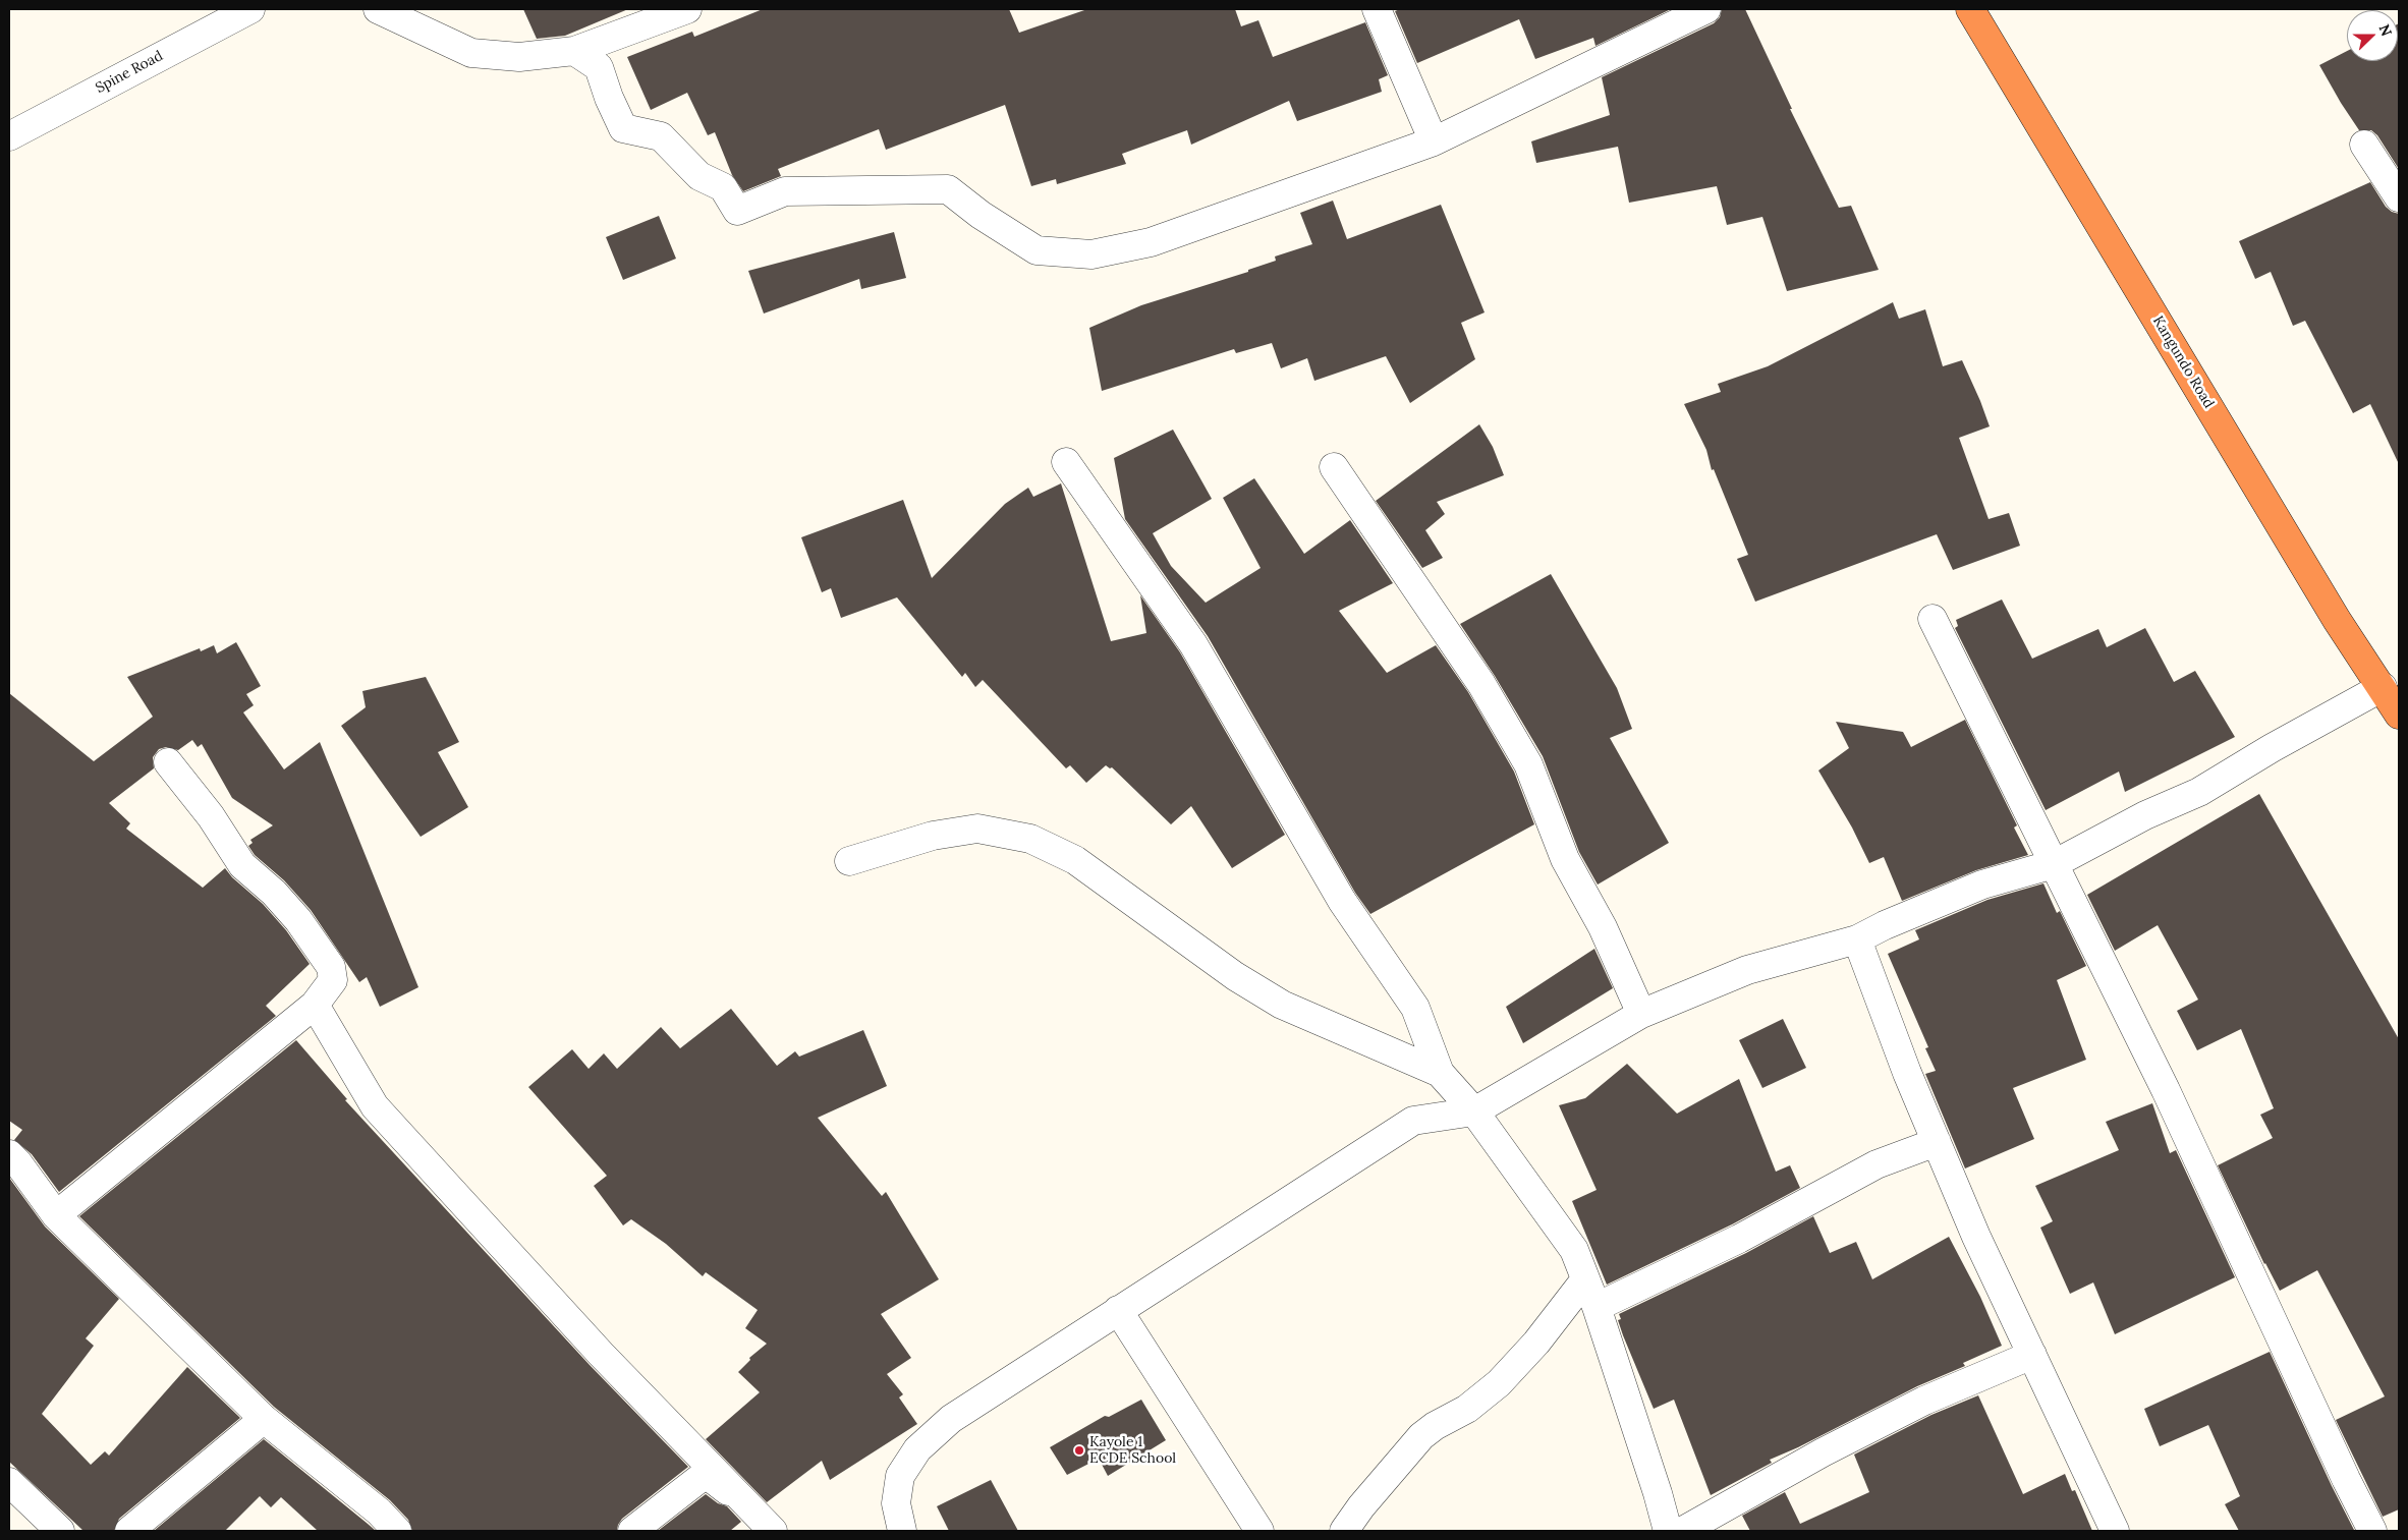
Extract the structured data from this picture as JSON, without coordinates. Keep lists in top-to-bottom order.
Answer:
{
  "streets": {
    "highway": ["Kangundo Road"],
    "street": ["Spine Road"]
  },
  "places": ["Kayole 1 ECDE School"],
  "north": "right"
}
